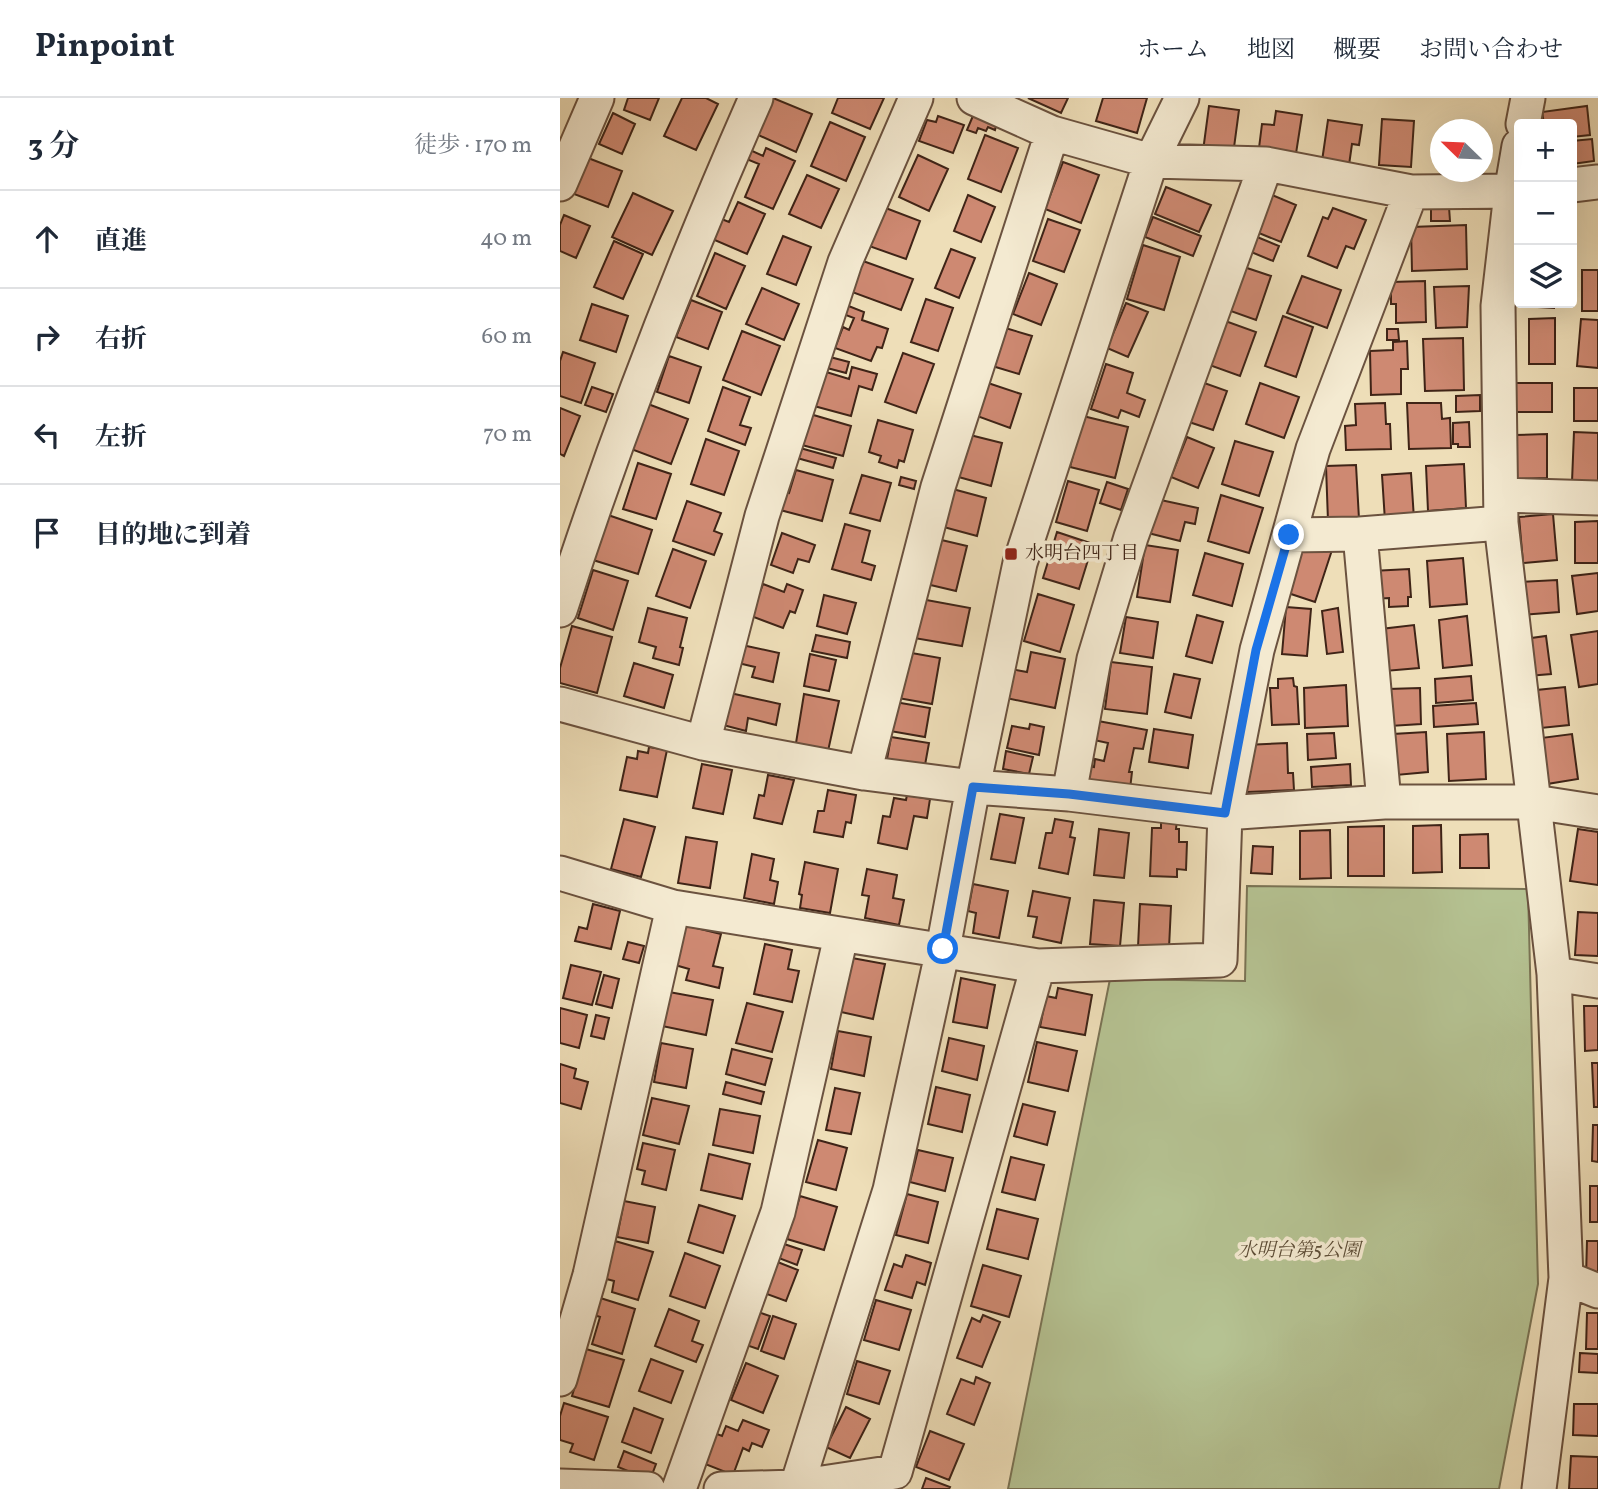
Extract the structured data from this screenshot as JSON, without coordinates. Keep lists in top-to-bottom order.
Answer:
{
  "parks": ["水明台第5公園"],
  "places": {
    "transit": ["水明台四丁目"]
  },
  "north": "top left",
  "page": {
    "header": "Pinpoint",
    "nav": [
      "ホーム",
      "地図",
      "概要",
      "お問い合わせ"
    ],
    "heading": ["3 分", "徒歩 · 170 m"],
    "map_buttons": ["+", "−"],
    "list": [
      ["直進", "40 m"],
      ["右折", "60 m"],
      ["左折", "70 m"],
      "目的地に到着"
    ]
  }
}
